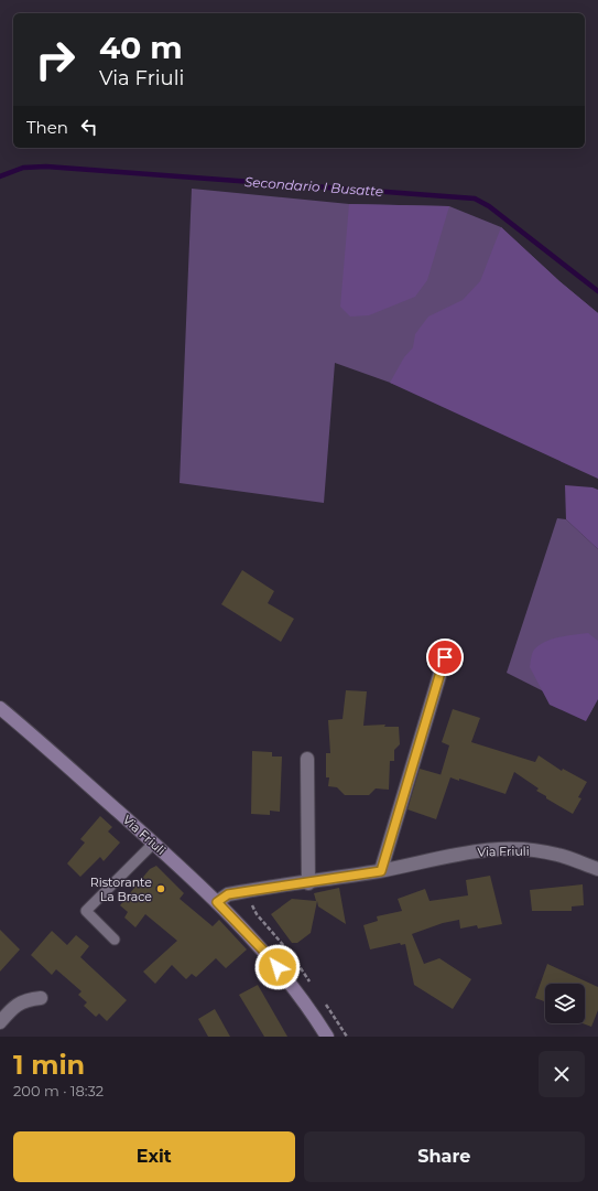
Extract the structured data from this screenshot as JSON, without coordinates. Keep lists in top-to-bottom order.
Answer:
{
  "streets": {
    "main road": ["Via Friuli"]
  },
  "water": ["Secondario I Busatte"],
  "places": ["Ristorante La Brace"],
  "page": {
    "turn": ["40 m", "Via Friuli"],
    "then": "Then",
    "heading": ["1 min", "200 m · 18:32"],
    "buttons": ["Exit", "Share"]
  }
}
